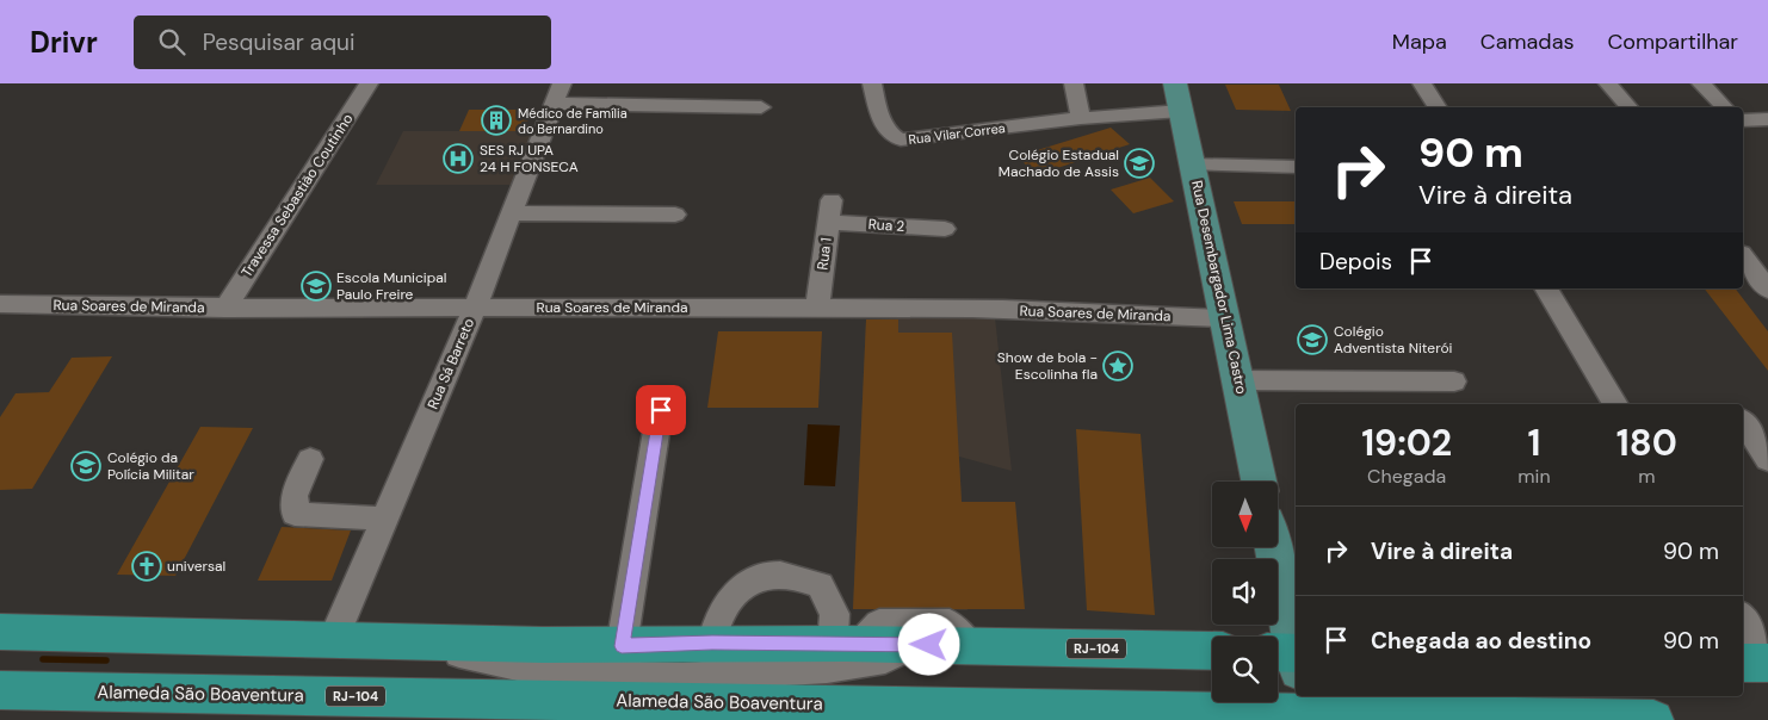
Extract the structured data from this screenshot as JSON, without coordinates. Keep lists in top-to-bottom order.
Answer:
{
  "streets": {
    "highway": ["RJ-104", "Alameda São Boaventura"],
    "main road": ["Rua Desembargador Lima Castro"],
    "street": [
      "Rua Vilar Correa",
      "Travessa Sebastião Coutinho",
      "Rua 2",
      "Rua 1",
      "Rua Soares de Miranda",
      "Rua Sá Barreto"
    ]
  },
  "crossings": [
    ["Rua Vilar Correa", "Rua Desembargador Lima Castro"],
    ["Travessa Sebastião Coutinho", "Rua Soares de Miranda"],
    ["Rua 2", "Rua 1"],
    ["Rua 1", "Rua Soares de Miranda"],
    ["Rua Desembargador Lima Castro", "Rua Soares de Miranda"],
    ["Rua Soares de Miranda", "Rua Sá Barreto"],
    ["Rua Sá Barreto", "RJ-104"]
  ],
  "places": {
    "building": ["Médico de Família do Bernardino"],
    "hospital": ["SES RJ UPA 24 H FONSECA"],
    "school or university": [
      "Colégio Estadual Machado de Assis",
      "Escola Municipal Paulo Freire",
      "Colégio Adventista Niterói",
      "Colégio da Polícia Militar"
    ],
    "place": ["Show de bola - Escolinha fla"],
    "church": ["universal"]
  },
  "north": "bottom",
  "page": {
    "header": "Drivr",
    "search": "Pesquisar aqui",
    "nav": ["Mapa", "Camadas", "Compartilhar"],
    "turn": ["90 m", "Vire à direita"],
    "then": "Depois",
    "eta": [
      "19:02",
      "Chegada",
      "1",
      "min",
      "180",
      "m"
    ],
    "list": [
      {
        "name": "Vire à direita",
        "value": "90 m"
      },
      {
        "name": "Chegada ao destino",
        "value": "90 m"
      }
    ]
  }
}
